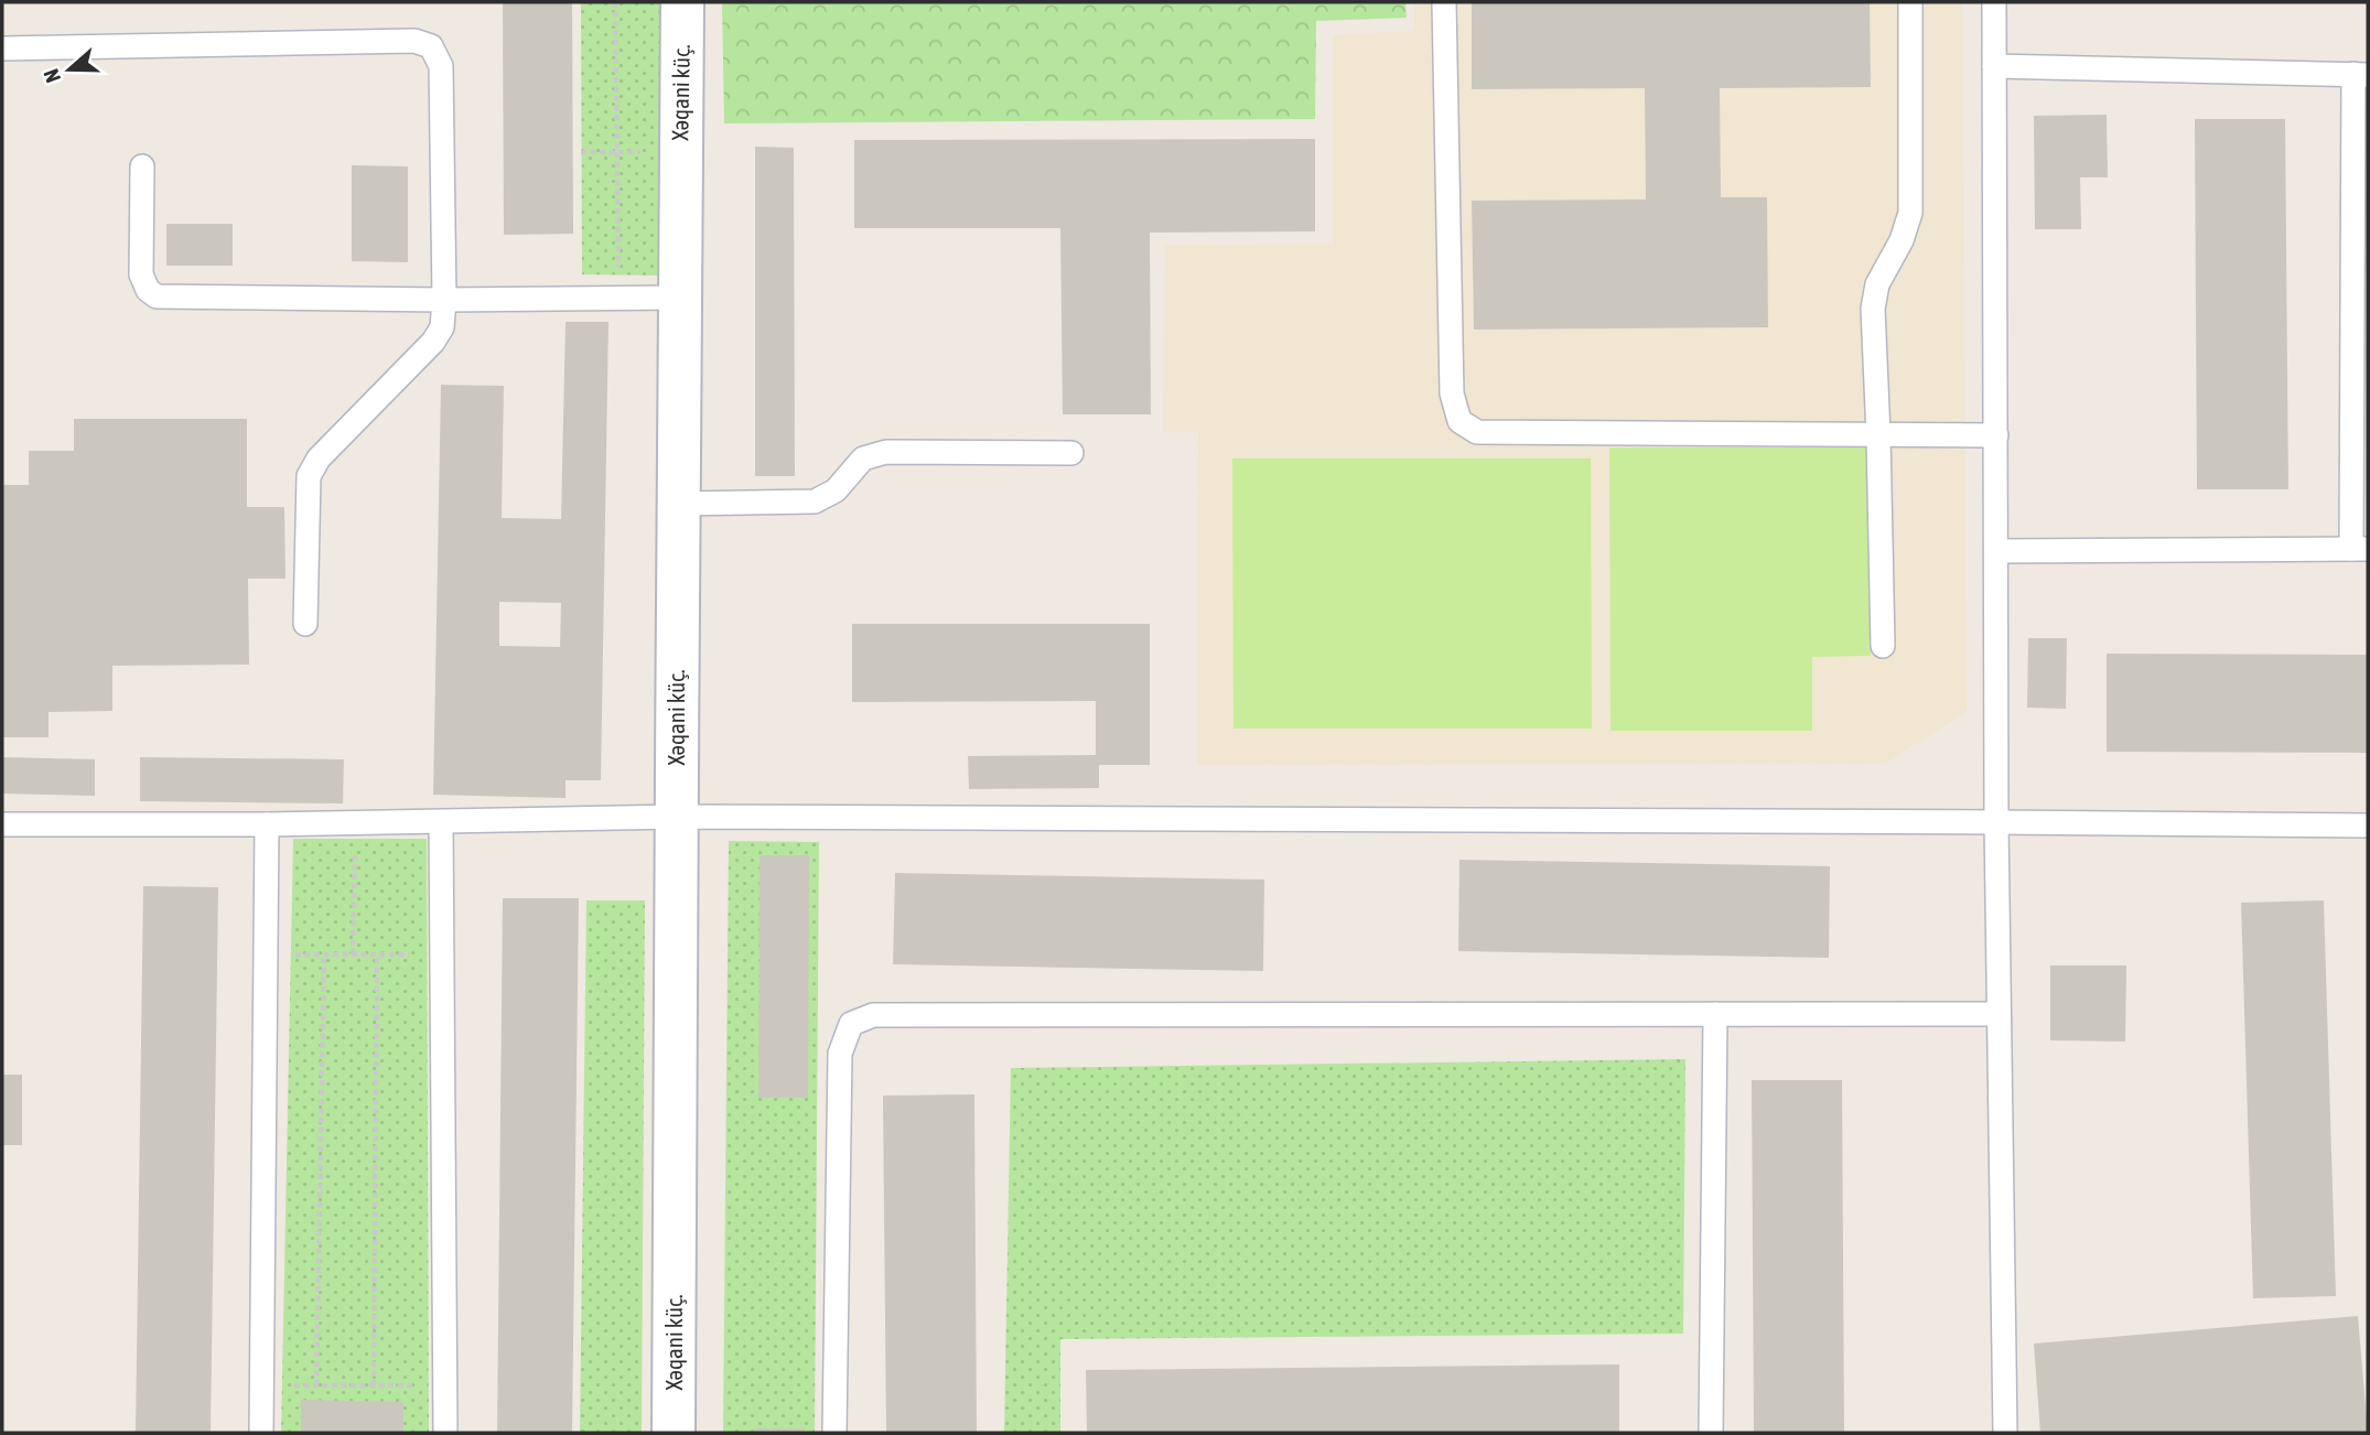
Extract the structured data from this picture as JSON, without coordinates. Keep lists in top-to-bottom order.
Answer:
{
  "streets": {
    "street": ["Xəqani küç."]
  },
  "north": "left"
}
